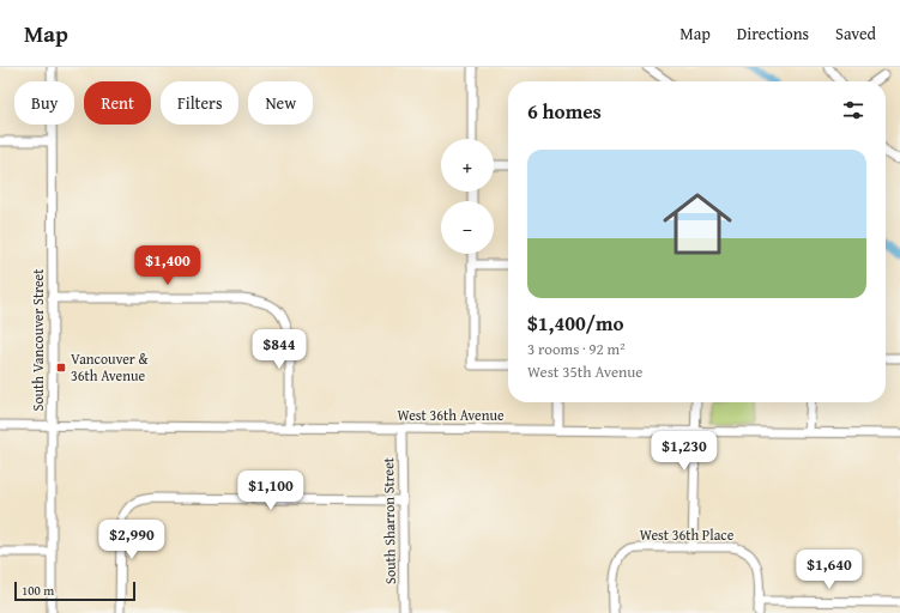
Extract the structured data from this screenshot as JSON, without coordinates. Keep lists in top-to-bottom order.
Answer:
{
  "streets": {
    "street": [
      "South Vancouver Street",
      "West 36th Avenue",
      "South Sharron Street",
      "West 36th Place"
    ]
  },
  "crossings": [
    ["South Vancouver Street", "West 36th Avenue"],
    ["West 36th Avenue", "South Sharron Street"]
  ],
  "places": {
    "transit": ["Vancouver & 36th Avenue"]
  },
  "scale_bar": "100 m",
  "page": {
    "header": "Map",
    "nav": ["Map", "Directions", "Saved"],
    "chip": [
      "Buy",
      "Rent",
      "Filters",
      "New"
    ],
    "heading": "6 homes",
    "map_buttons": ["+", "−"],
    "list": [
      {
        "name": "$1,400/mo",
        "note": "3 rooms · 92 m² · West 35th Avenue"
      }
    ],
    "price": [
      "$1,400",
      "$844",
      "$1,230",
      "$1,100",
      "$2,990",
      "$1,640"
    ],
    "scale": "100 m"
  }
}
